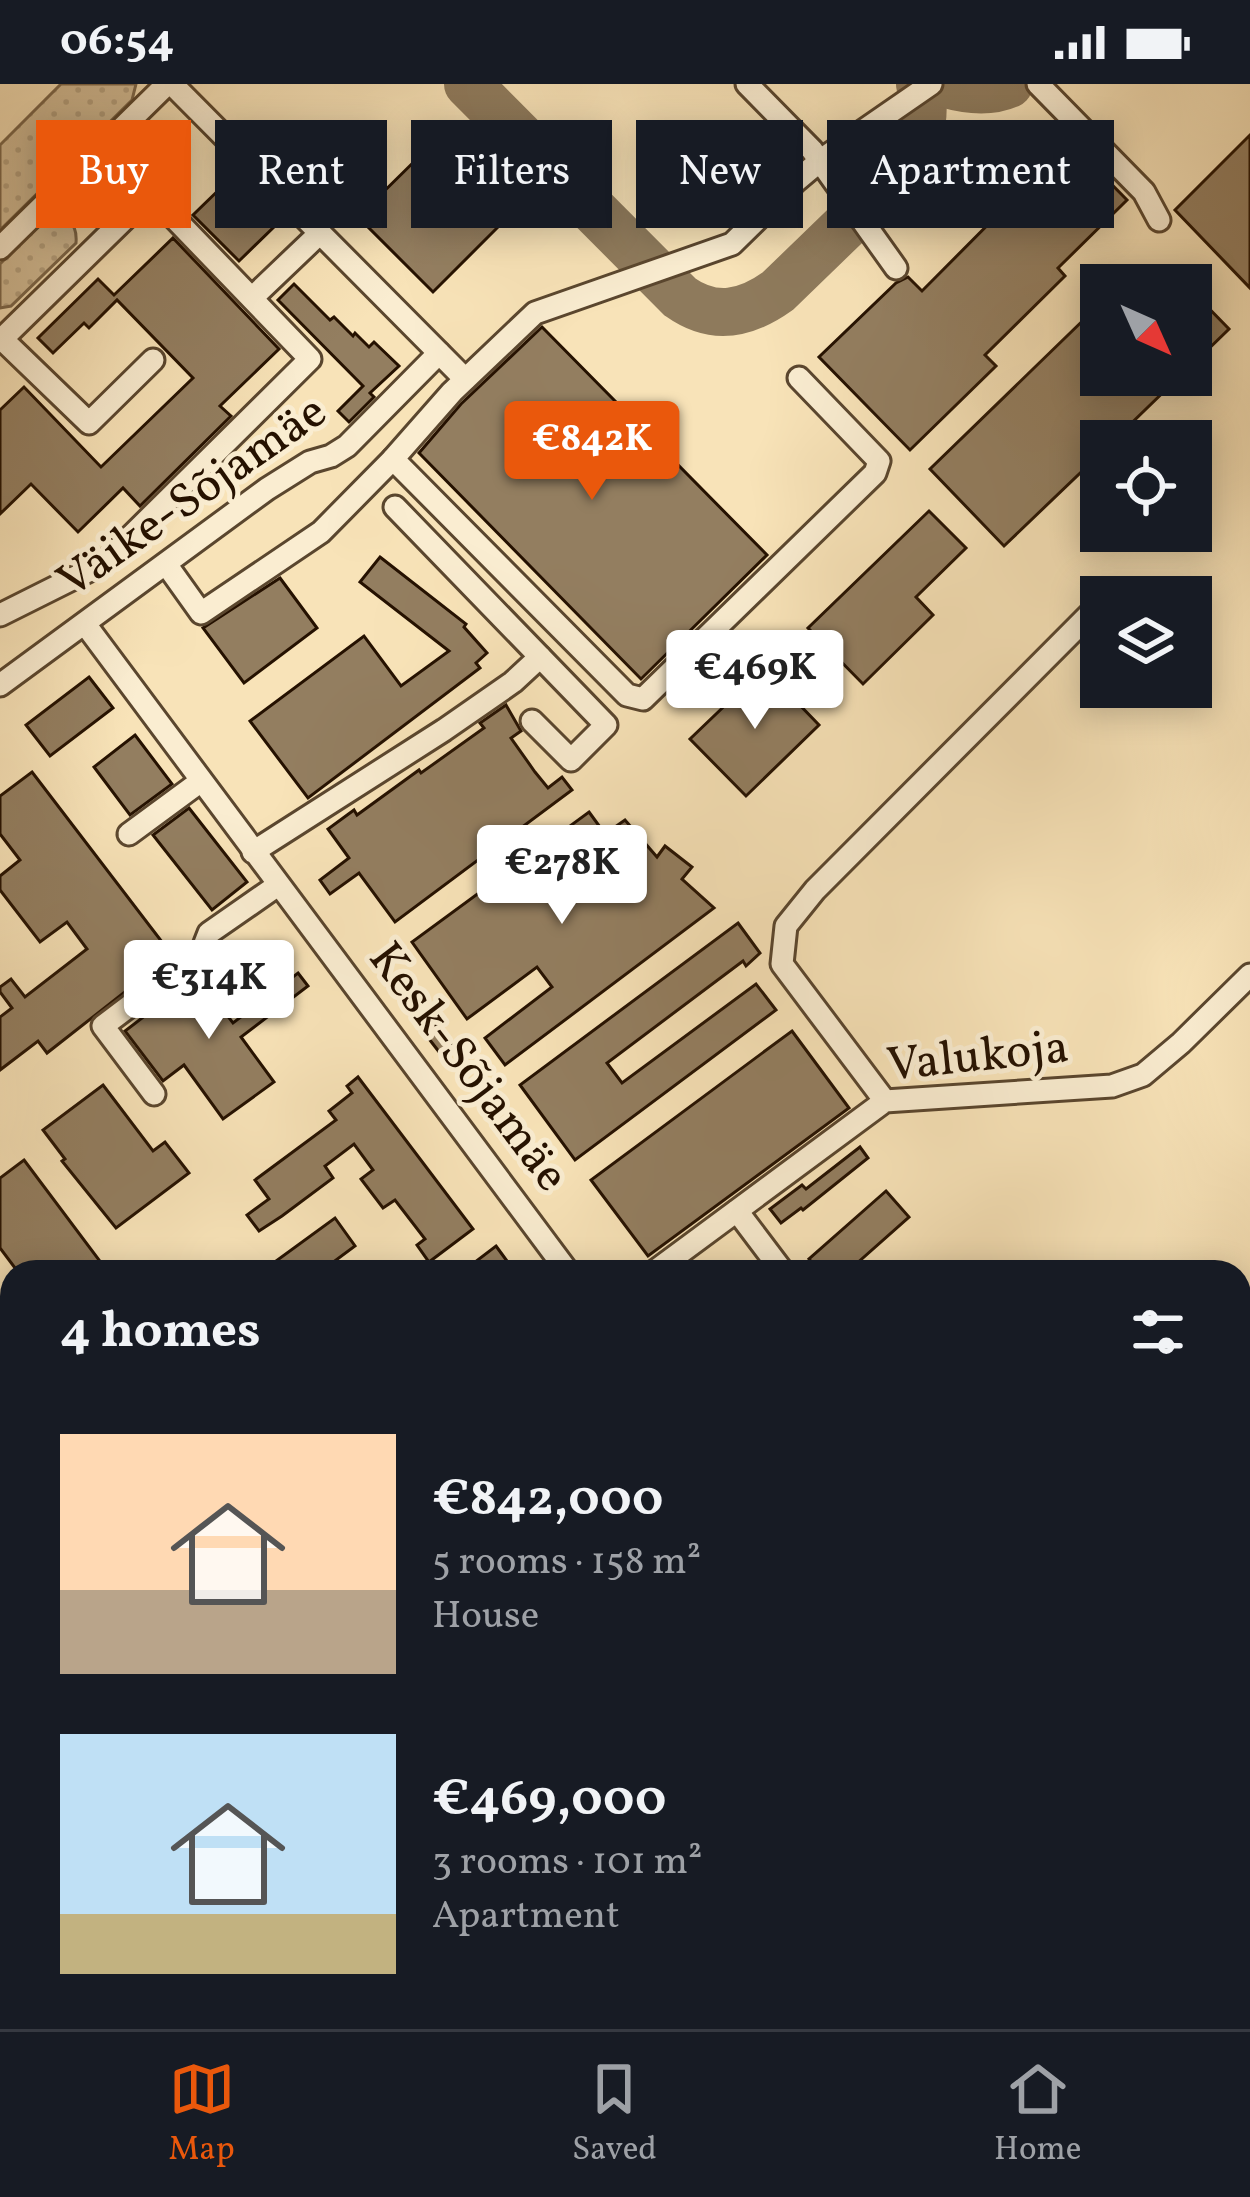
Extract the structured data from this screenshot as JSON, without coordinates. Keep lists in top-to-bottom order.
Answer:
{
  "streets": {
    "street": ["Väike-Sõjamäe", "Valukoja", "Kesk-Sõjamäe"]
  },
  "crossings": [
    ["Väike-Sõjamäe", "Kesk-Sõjamäe"]
  ],
  "north": "bottom right",
  "page": {
    "status": "06:54",
    "chip": [
      "Buy",
      "Rent",
      "Filters",
      "New",
      "Apartment"
    ],
    "price": [
      "€842K",
      "€469K",
      "€278K",
      "€314K"
    ],
    "heading": "4 homes",
    "list": [
      {
        "name": "€842,000",
        "note": "5 rooms · 158 m² · House"
      },
      {
        "name": "€469,000",
        "note": "3 rooms · 101 m² · Apartment"
      }
    ],
    "tabs": ["Map", "Saved", "Home"]
  }
}
